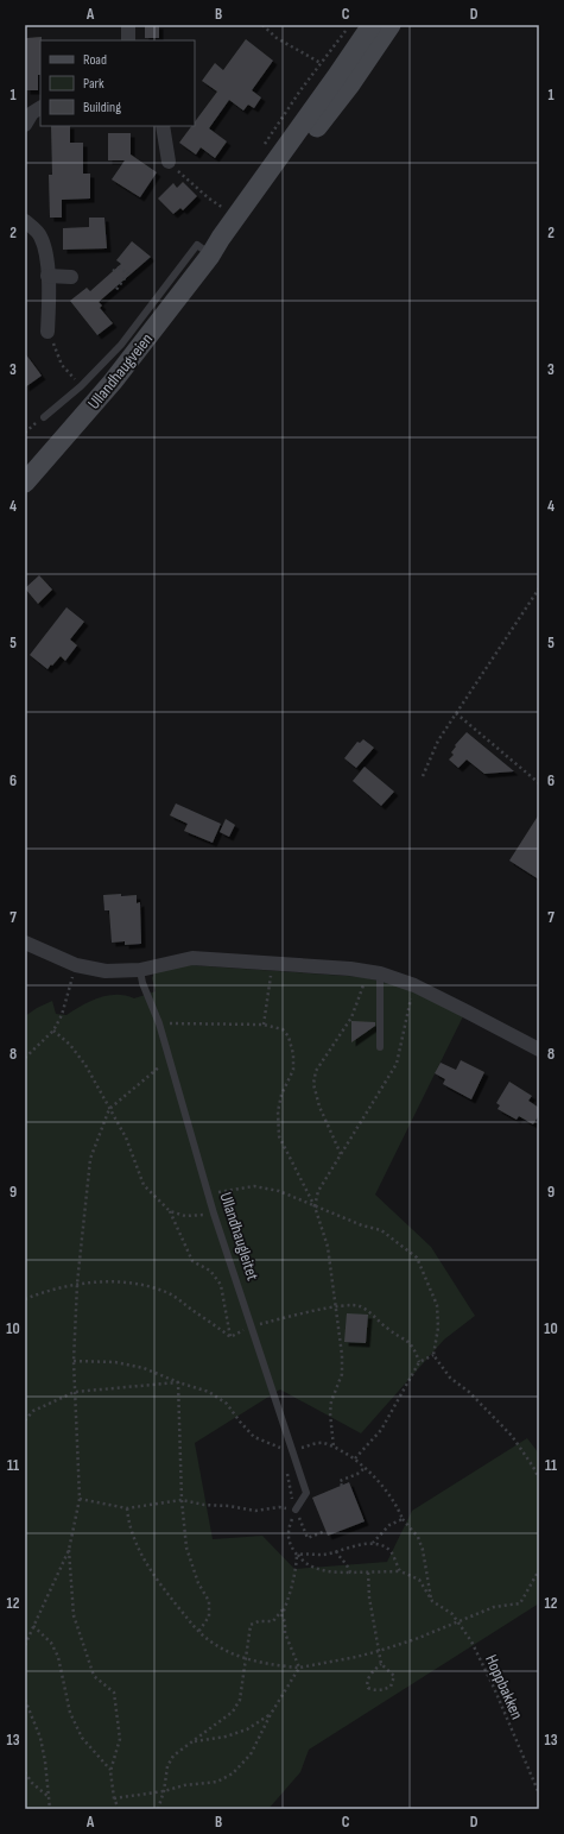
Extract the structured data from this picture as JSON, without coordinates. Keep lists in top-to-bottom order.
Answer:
{
  "streets": {
    "main road": ["Ullandhaugveien"],
    "lane": ["Ullandhaugleitet"],
    "path": ["Hoppbakken"]
  },
  "legend": ["Road", "Park", "Building"],
  "grid": {
    "columns": [
      "A",
      "B",
      "C",
      "D"
    ],
    "rows": [
      "1",
      "2",
      "3",
      "4",
      "5",
      "6",
      "7",
      "8",
      "9",
      "10",
      "11",
      "12",
      "13"
    ]
  }
}
